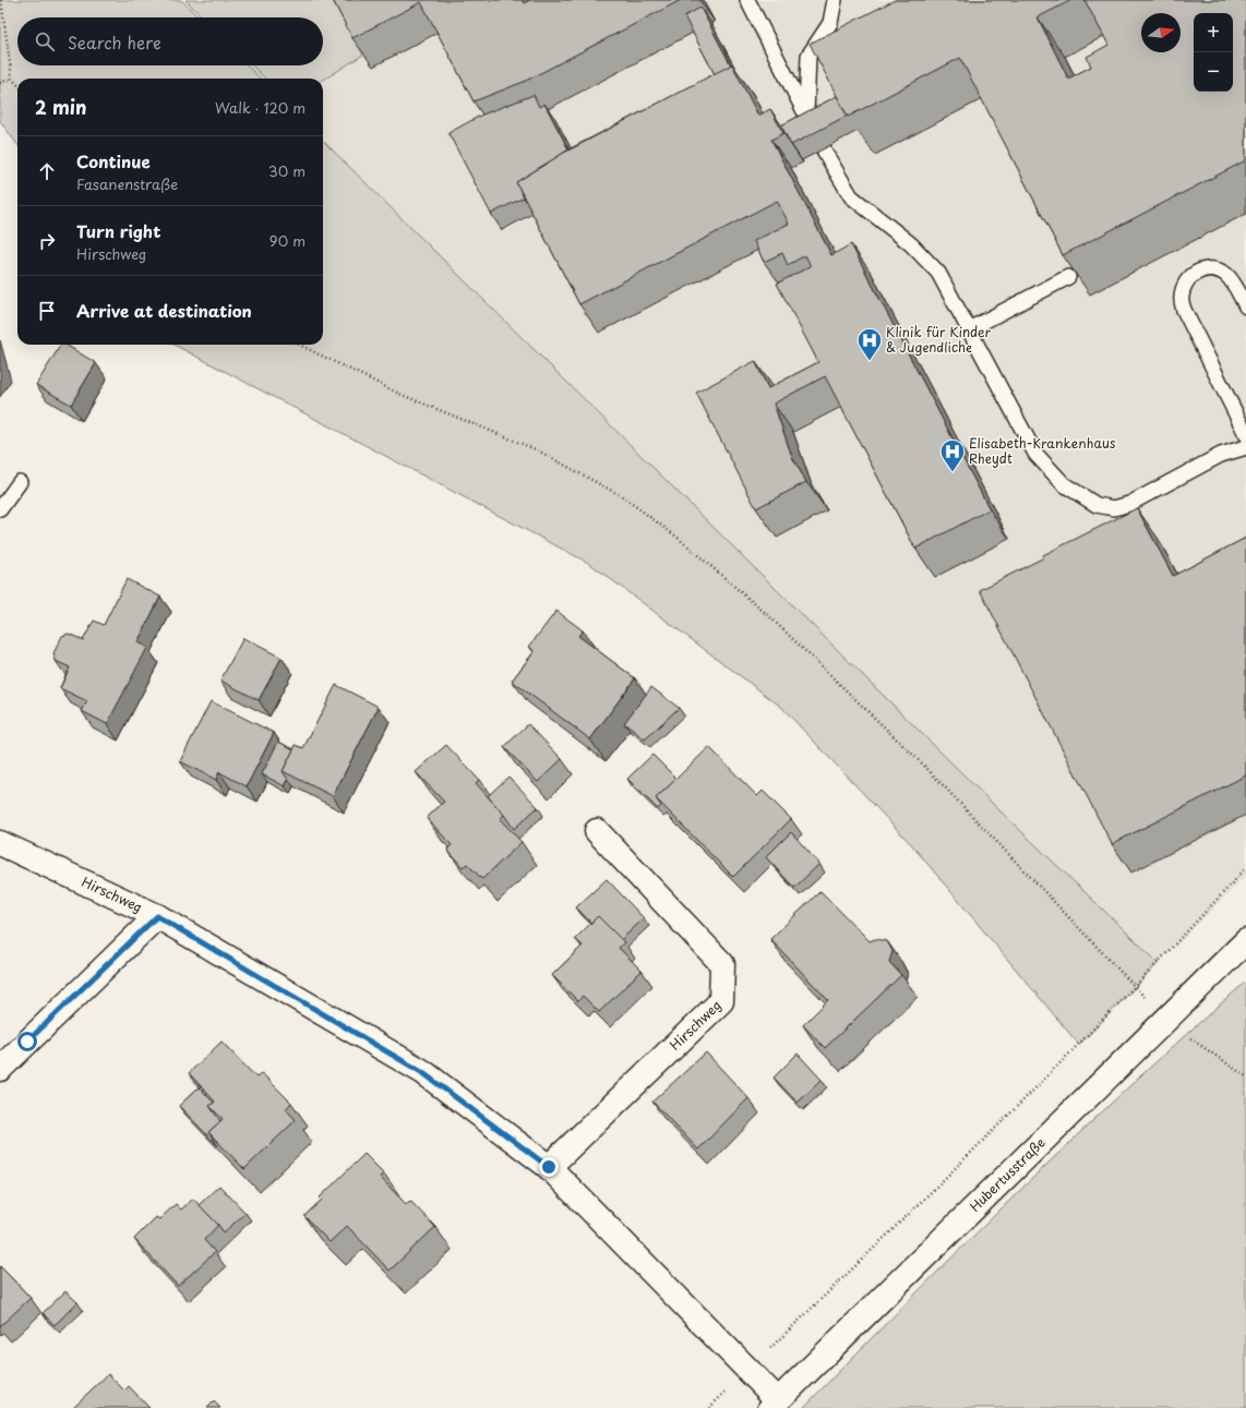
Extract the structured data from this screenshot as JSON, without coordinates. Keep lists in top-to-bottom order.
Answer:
{
  "streets": {
    "street": ["Hirschweg", "Hubertusstraße"]
  },
  "crossings": [
    ["Hirschweg", "Hubertusstraße"]
  ],
  "places": {
    "hospital": ["Klinik für Kinder & Jugendliche", "Elisabeth-Krankenhaus Rheydt"]
  },
  "north": "right",
  "page": {
    "map_buttons": ["+", "−"],
    "search": "Search here",
    "heading": ["2 min", "Walk · 120 m"],
    "list": [
      ["Continue", "Fasanenstraße", "30 m"],
      ["Turn right", "Hirschweg", "90 m"],
      "Arrive at destination"
    ]
  }
}
